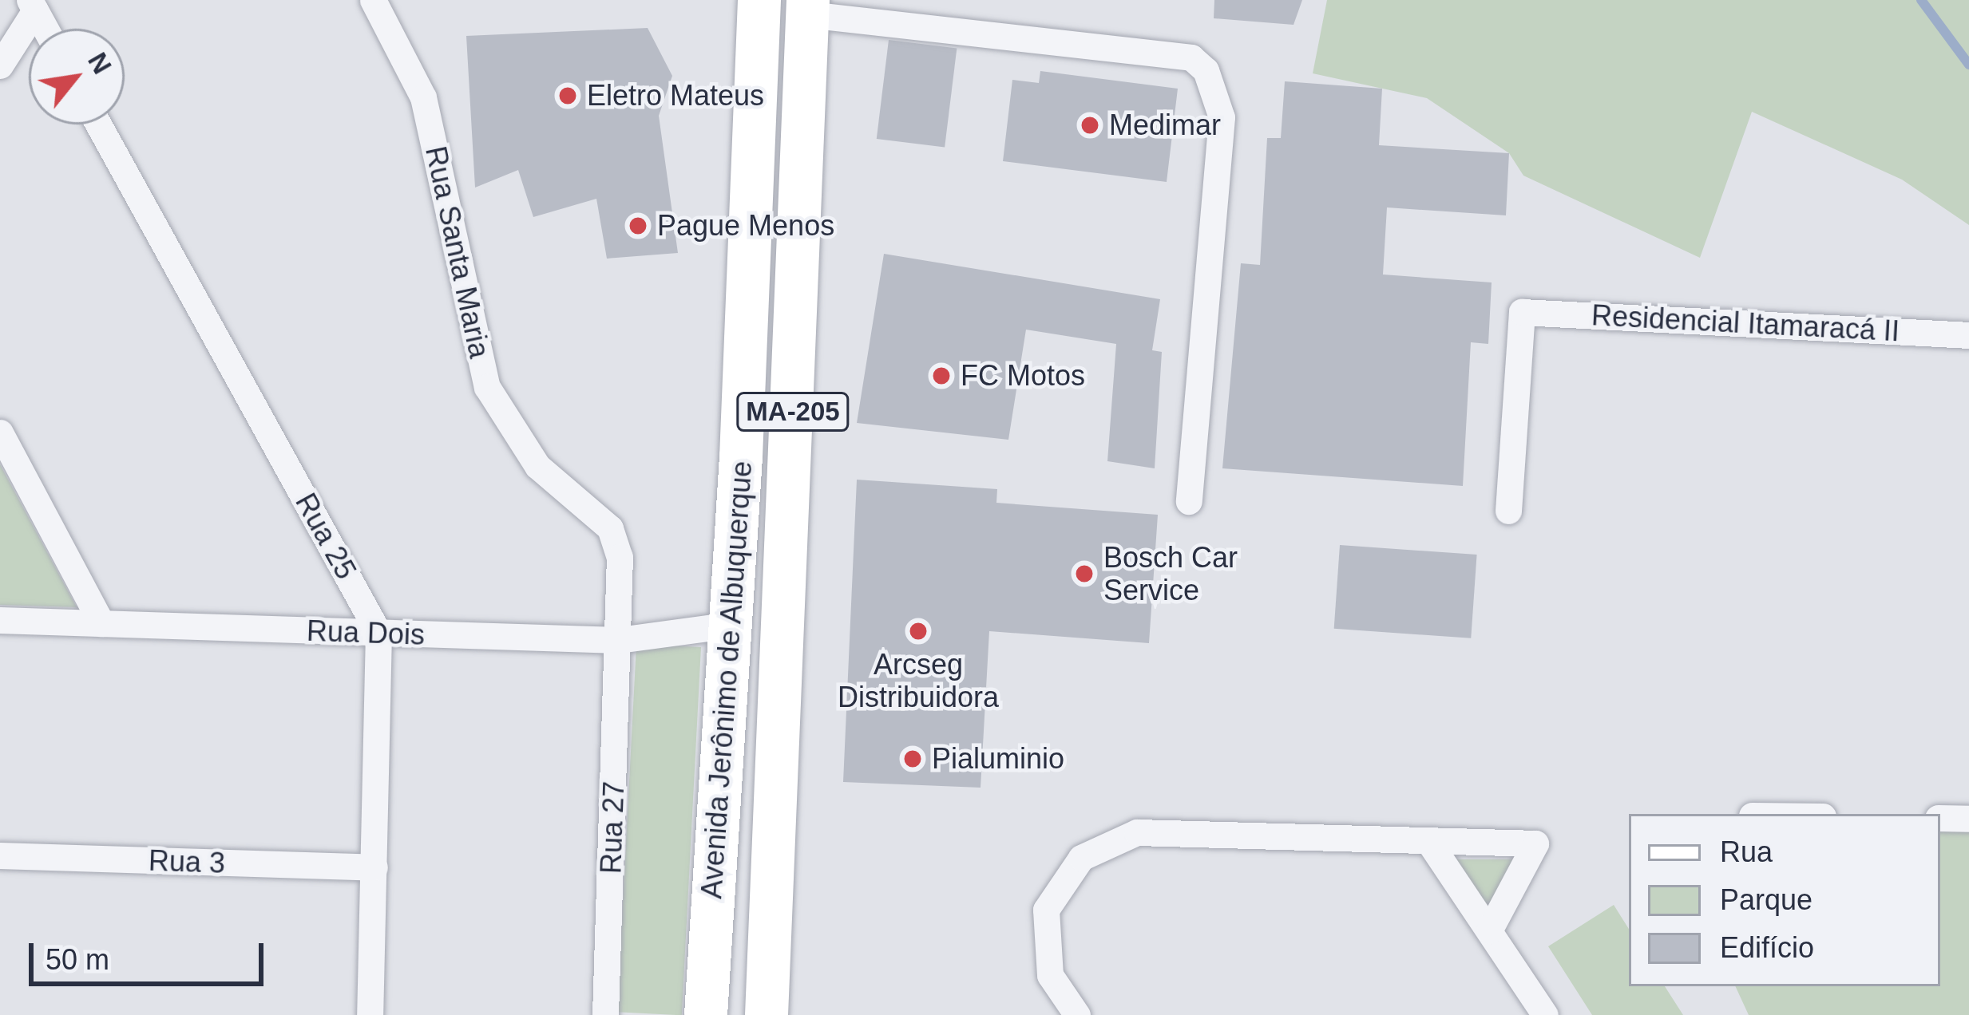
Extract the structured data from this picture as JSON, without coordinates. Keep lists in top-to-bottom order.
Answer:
{
  "streets": {
    "main road": ["MA-205", "Avenida Jerônimo de Albuquerque"],
    "street": [
      "Rua Santa Maria",
      "Residencial Itamaracá II",
      "Rua 25",
      "Rua Dois",
      "Rua 27",
      "Rua 3"
    ]
  },
  "crossings": [
    ["Rua Santa Maria", "Rua Dois"],
    ["Rua Santa Maria", "Rua 27"],
    ["Rua 25", "Rua Dois"],
    ["Rua 25", "Rua 3"],
    ["Rua Dois", "Avenida Jerônimo de Albuquerque"],
    ["Rua Dois", "Rua 27"]
  ],
  "places": [
    "Eletro Mateus",
    "Medimar",
    "Pague Menos",
    "FC Motos",
    "Bosch Car Service",
    "Arcseg Distribuidora",
    "Pialuminio"
  ],
  "legend": ["Rua", "Parque", "Edifício"],
  "scale_bar": "50 m",
  "north": "top right"
}
